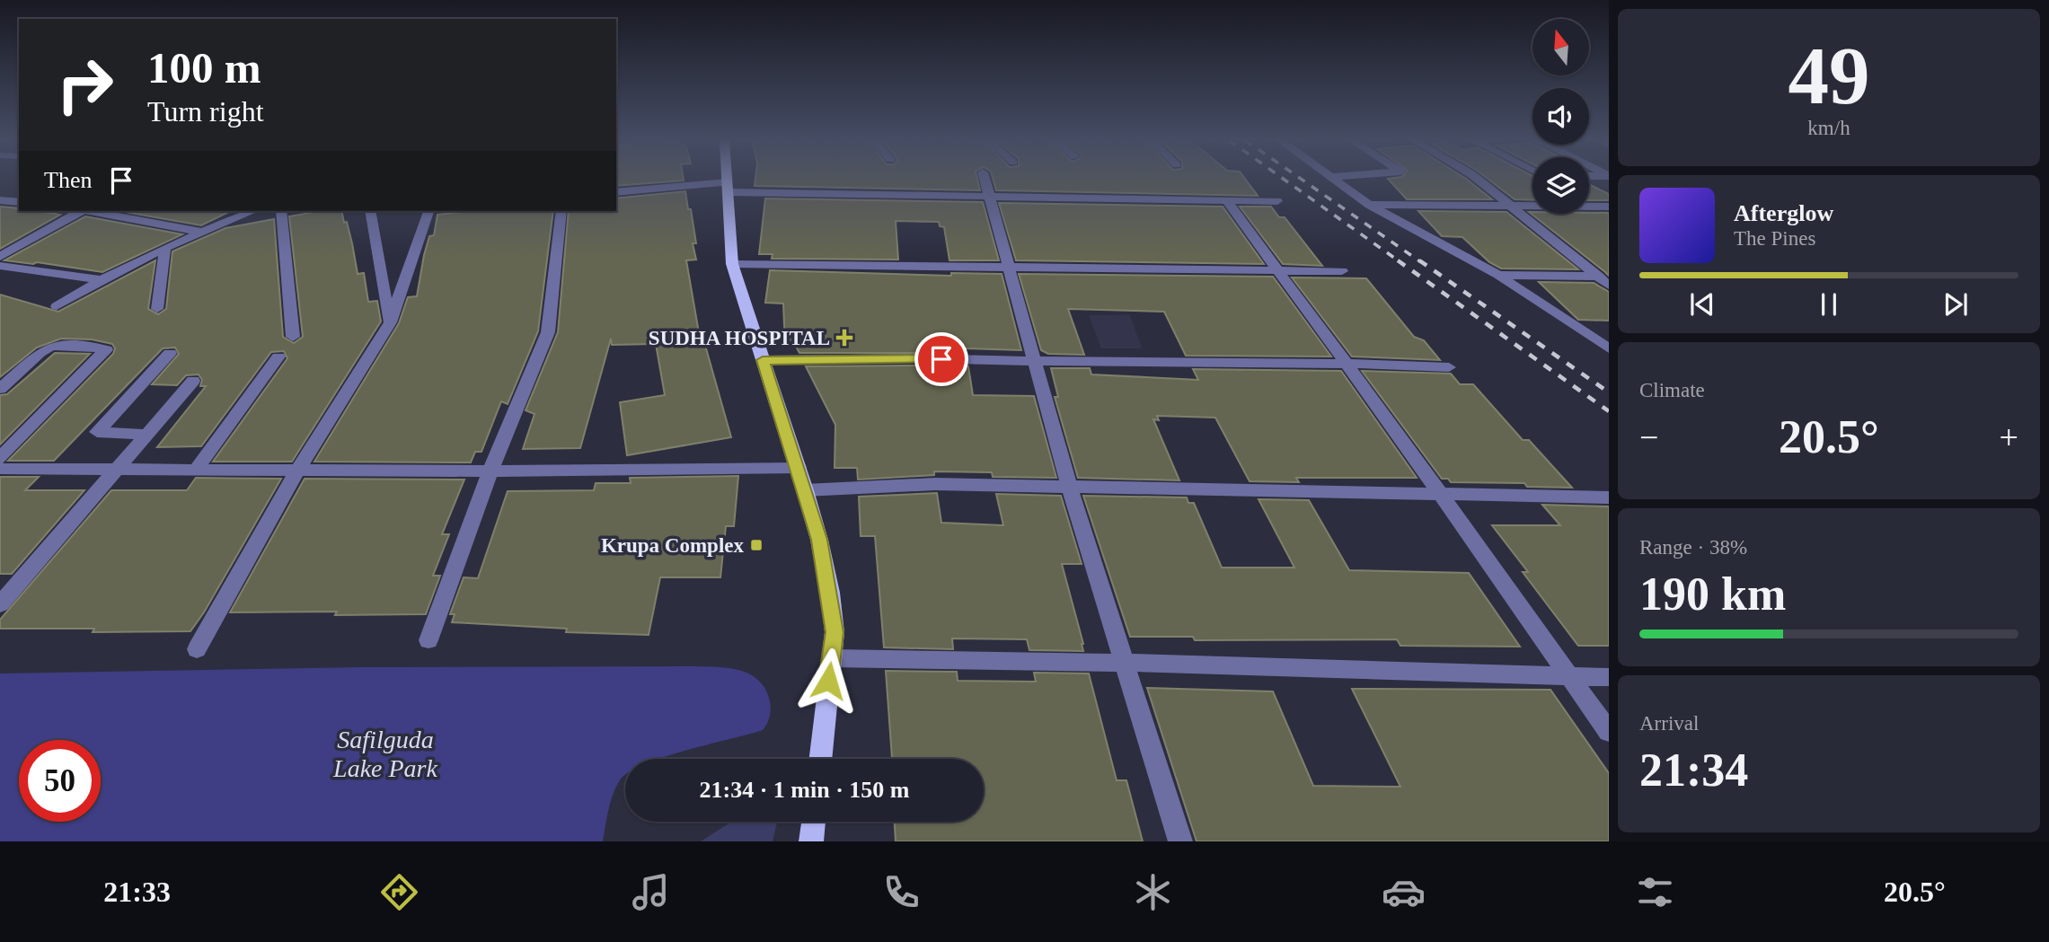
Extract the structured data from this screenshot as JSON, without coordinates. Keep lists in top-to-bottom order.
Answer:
{
  "water": ["Safilguda Lake Park"],
  "places": {
    "health": ["SUDHA HOSPITAL"],
    "transit": ["Krupa Complex"]
  },
  "north": "top",
  "page": {
    "tile": [
      ["49", "km/h"],
      "Climate",
      ["Range · 38%", "190 km"],
      ["Arrival", "21:34"]
    ],
    "turn": ["100 m", "Turn right"],
    "then": "Then",
    "song": ["Afterglow", "The Pines"],
    "heat": ["−", "20.5°", "+"],
    "limit": "50",
    "trip": "21:34 · 1 min · 150 m",
    "tabs": ["21:33", "20.5°"]
  }
}
